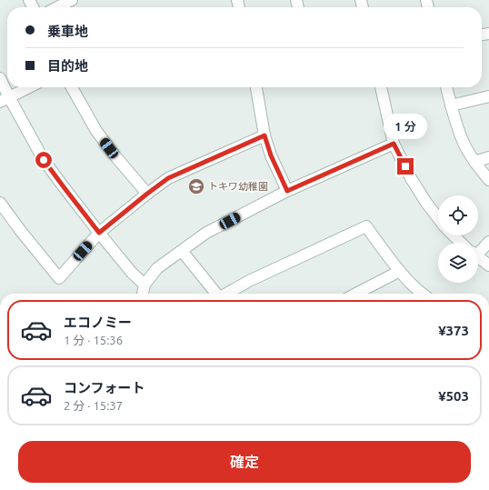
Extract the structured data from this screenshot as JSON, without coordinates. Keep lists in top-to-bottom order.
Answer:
{
  "places": {
    "school or university": ["トキワ幼稚園"]
  },
  "page": {
    "banner": ["乗車地", "目的地"],
    "bubble": "1 分",
    "list": [
      {
        "name": "エコノミー",
        "note": "1 分 · 15:36",
        "value": "¥373"
      },
      {
        "name": "コンフォート",
        "note": "2 分 · 15:37",
        "value": "¥503"
      }
    ],
    "buttons": "確定"
  }
}
